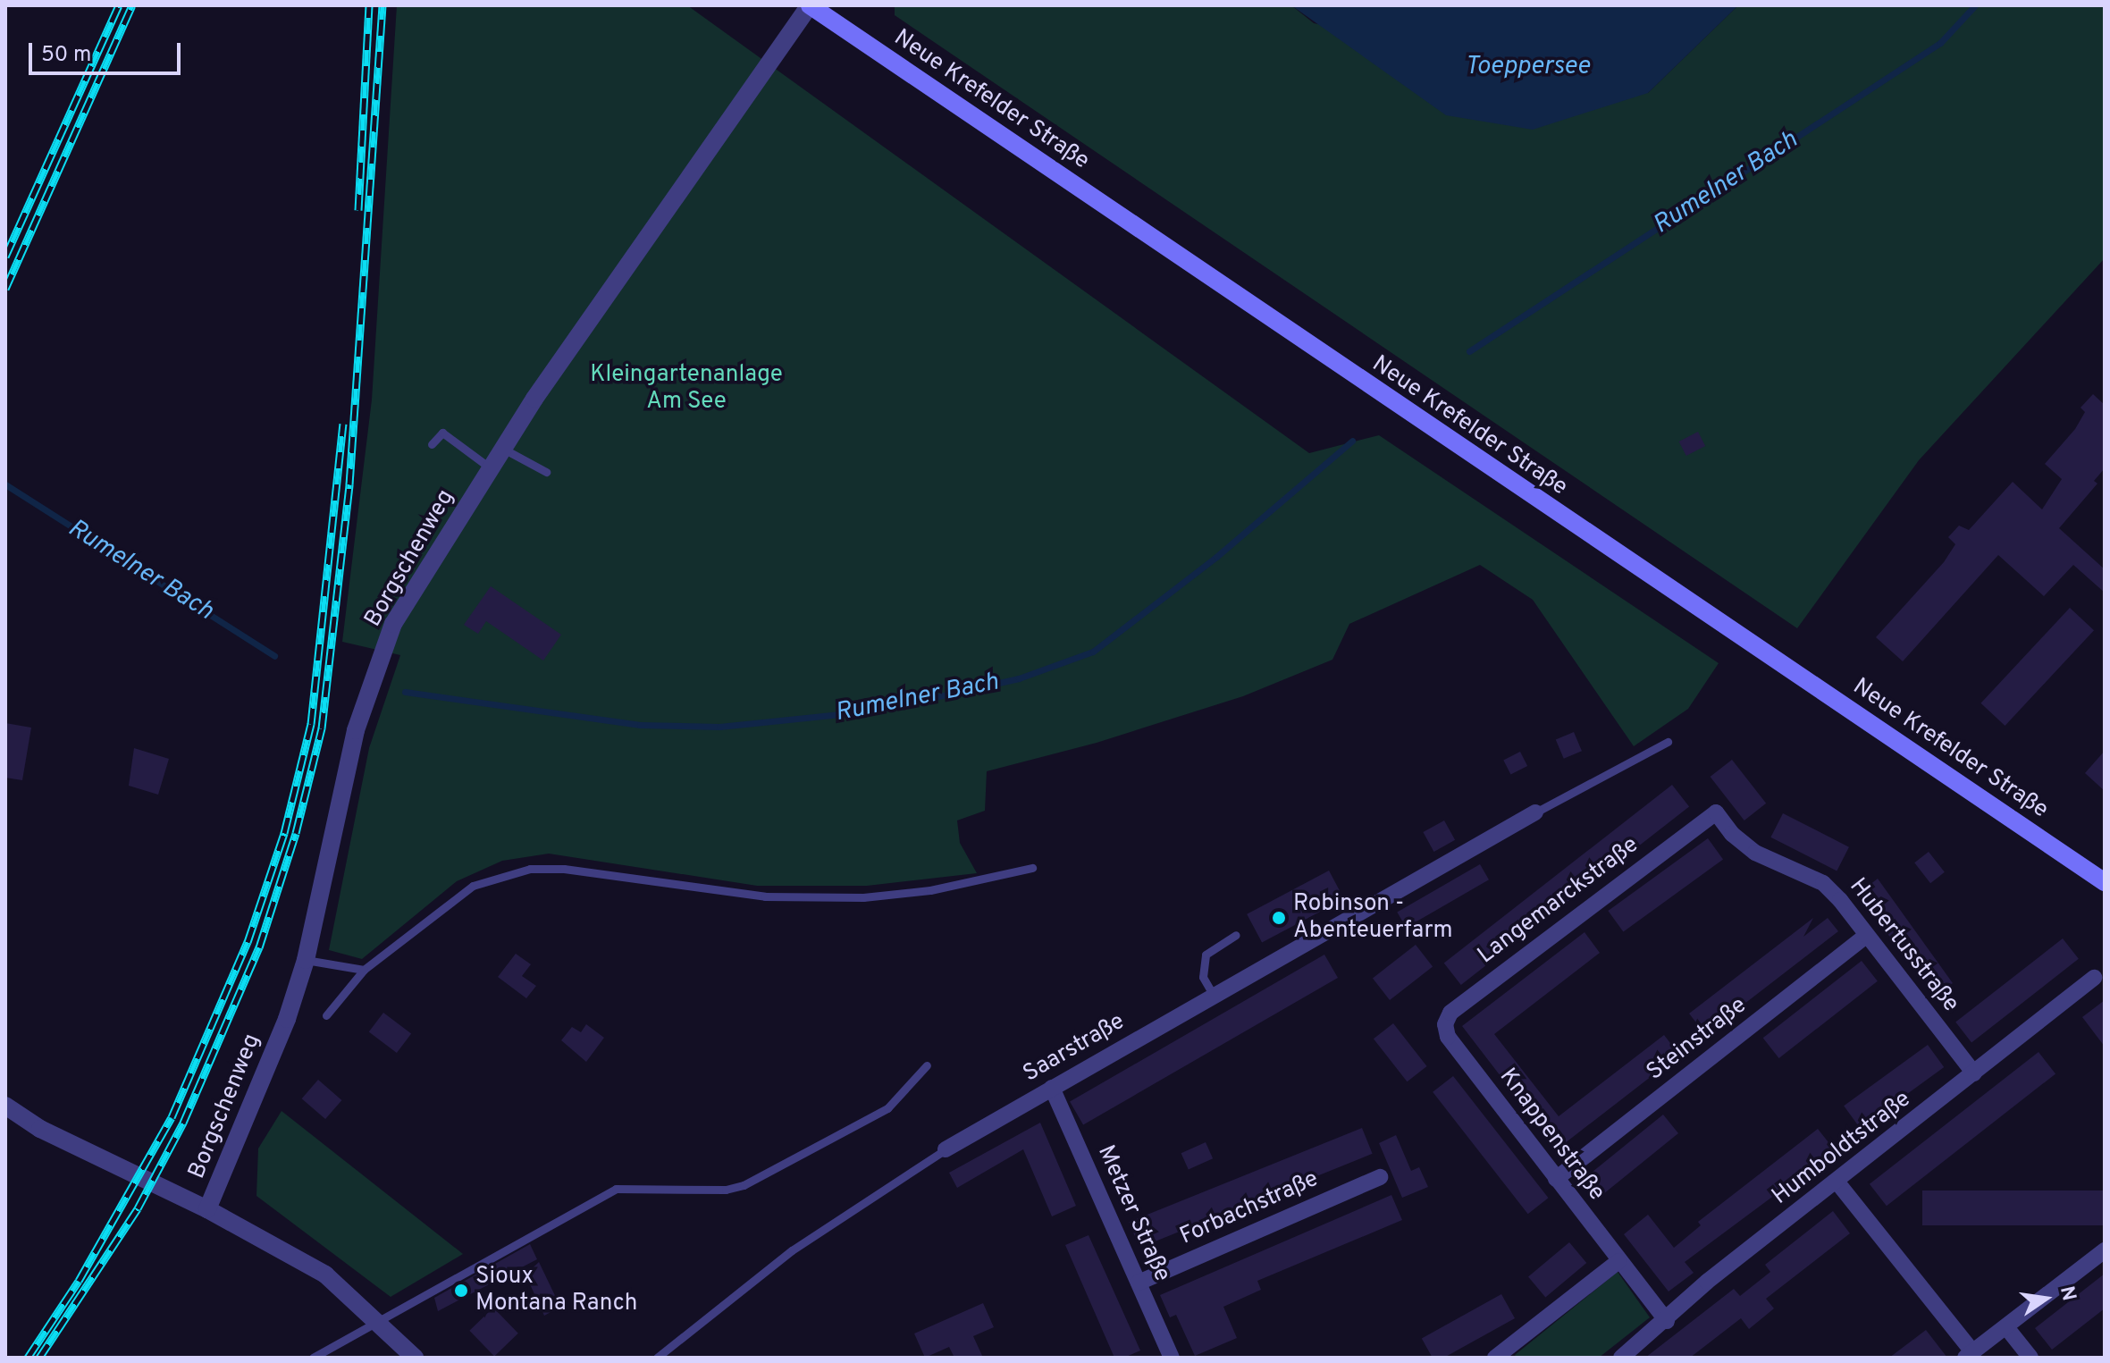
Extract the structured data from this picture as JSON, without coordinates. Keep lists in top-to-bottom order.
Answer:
{
  "streets": {
    "main road": ["Neue Krefelder Straße"],
    "street": [
      "Borgschenweg",
      "Langemarckstraße",
      "Hubertusstraße",
      "Steinstraße",
      "Saarstraße",
      "Knappenstraße",
      "Humboldtstraße",
      "Forbachstraße",
      "Metzer Straße"
    ]
  },
  "crossings": [
    ["Neue Krefelder Straße", "Borgschenweg"],
    ["Langemarckstraße", "Hubertusstraße"],
    ["Langemarckstraße", "Knappenstraße"],
    ["Hubertusstraße", "Steinstraße"],
    ["Hubertusstraße", "Humboldtstraße"],
    ["Steinstraße", "Knappenstraße"],
    ["Saarstraße", "Metzer Straße"],
    ["Knappenstraße", "Humboldtstraße"],
    ["Forbachstraße", "Metzer Straße"]
  ],
  "water": ["Toeppersee", "Rumelner Bach"],
  "parks": ["Kleingartenanlage Am See"],
  "places": ["Robinson - Abenteuerfarm", "Sioux Montana Ranch"],
  "scale_bar": "50 m",
  "north": "right"
}
